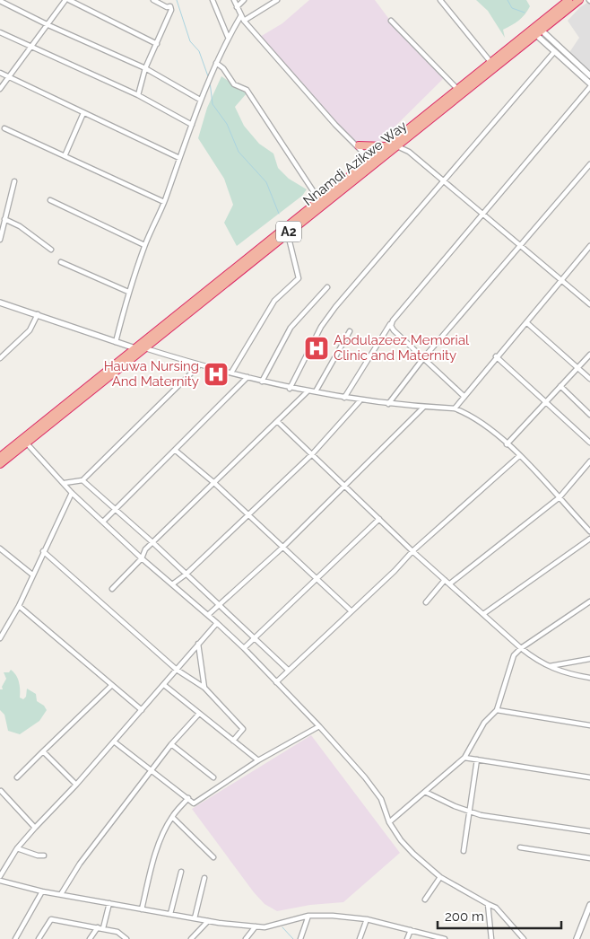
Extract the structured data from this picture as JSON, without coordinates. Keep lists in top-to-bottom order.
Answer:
{
  "streets": {
    "highway": ["Nnamdi Azikwe Way", "A2"]
  },
  "places": {
    "hospital": ["Abdulazeez Memorial Clinic and Maternity", "Hauwa Nursing And Maternity"]
  },
  "scale_bar": "200 m"
}
